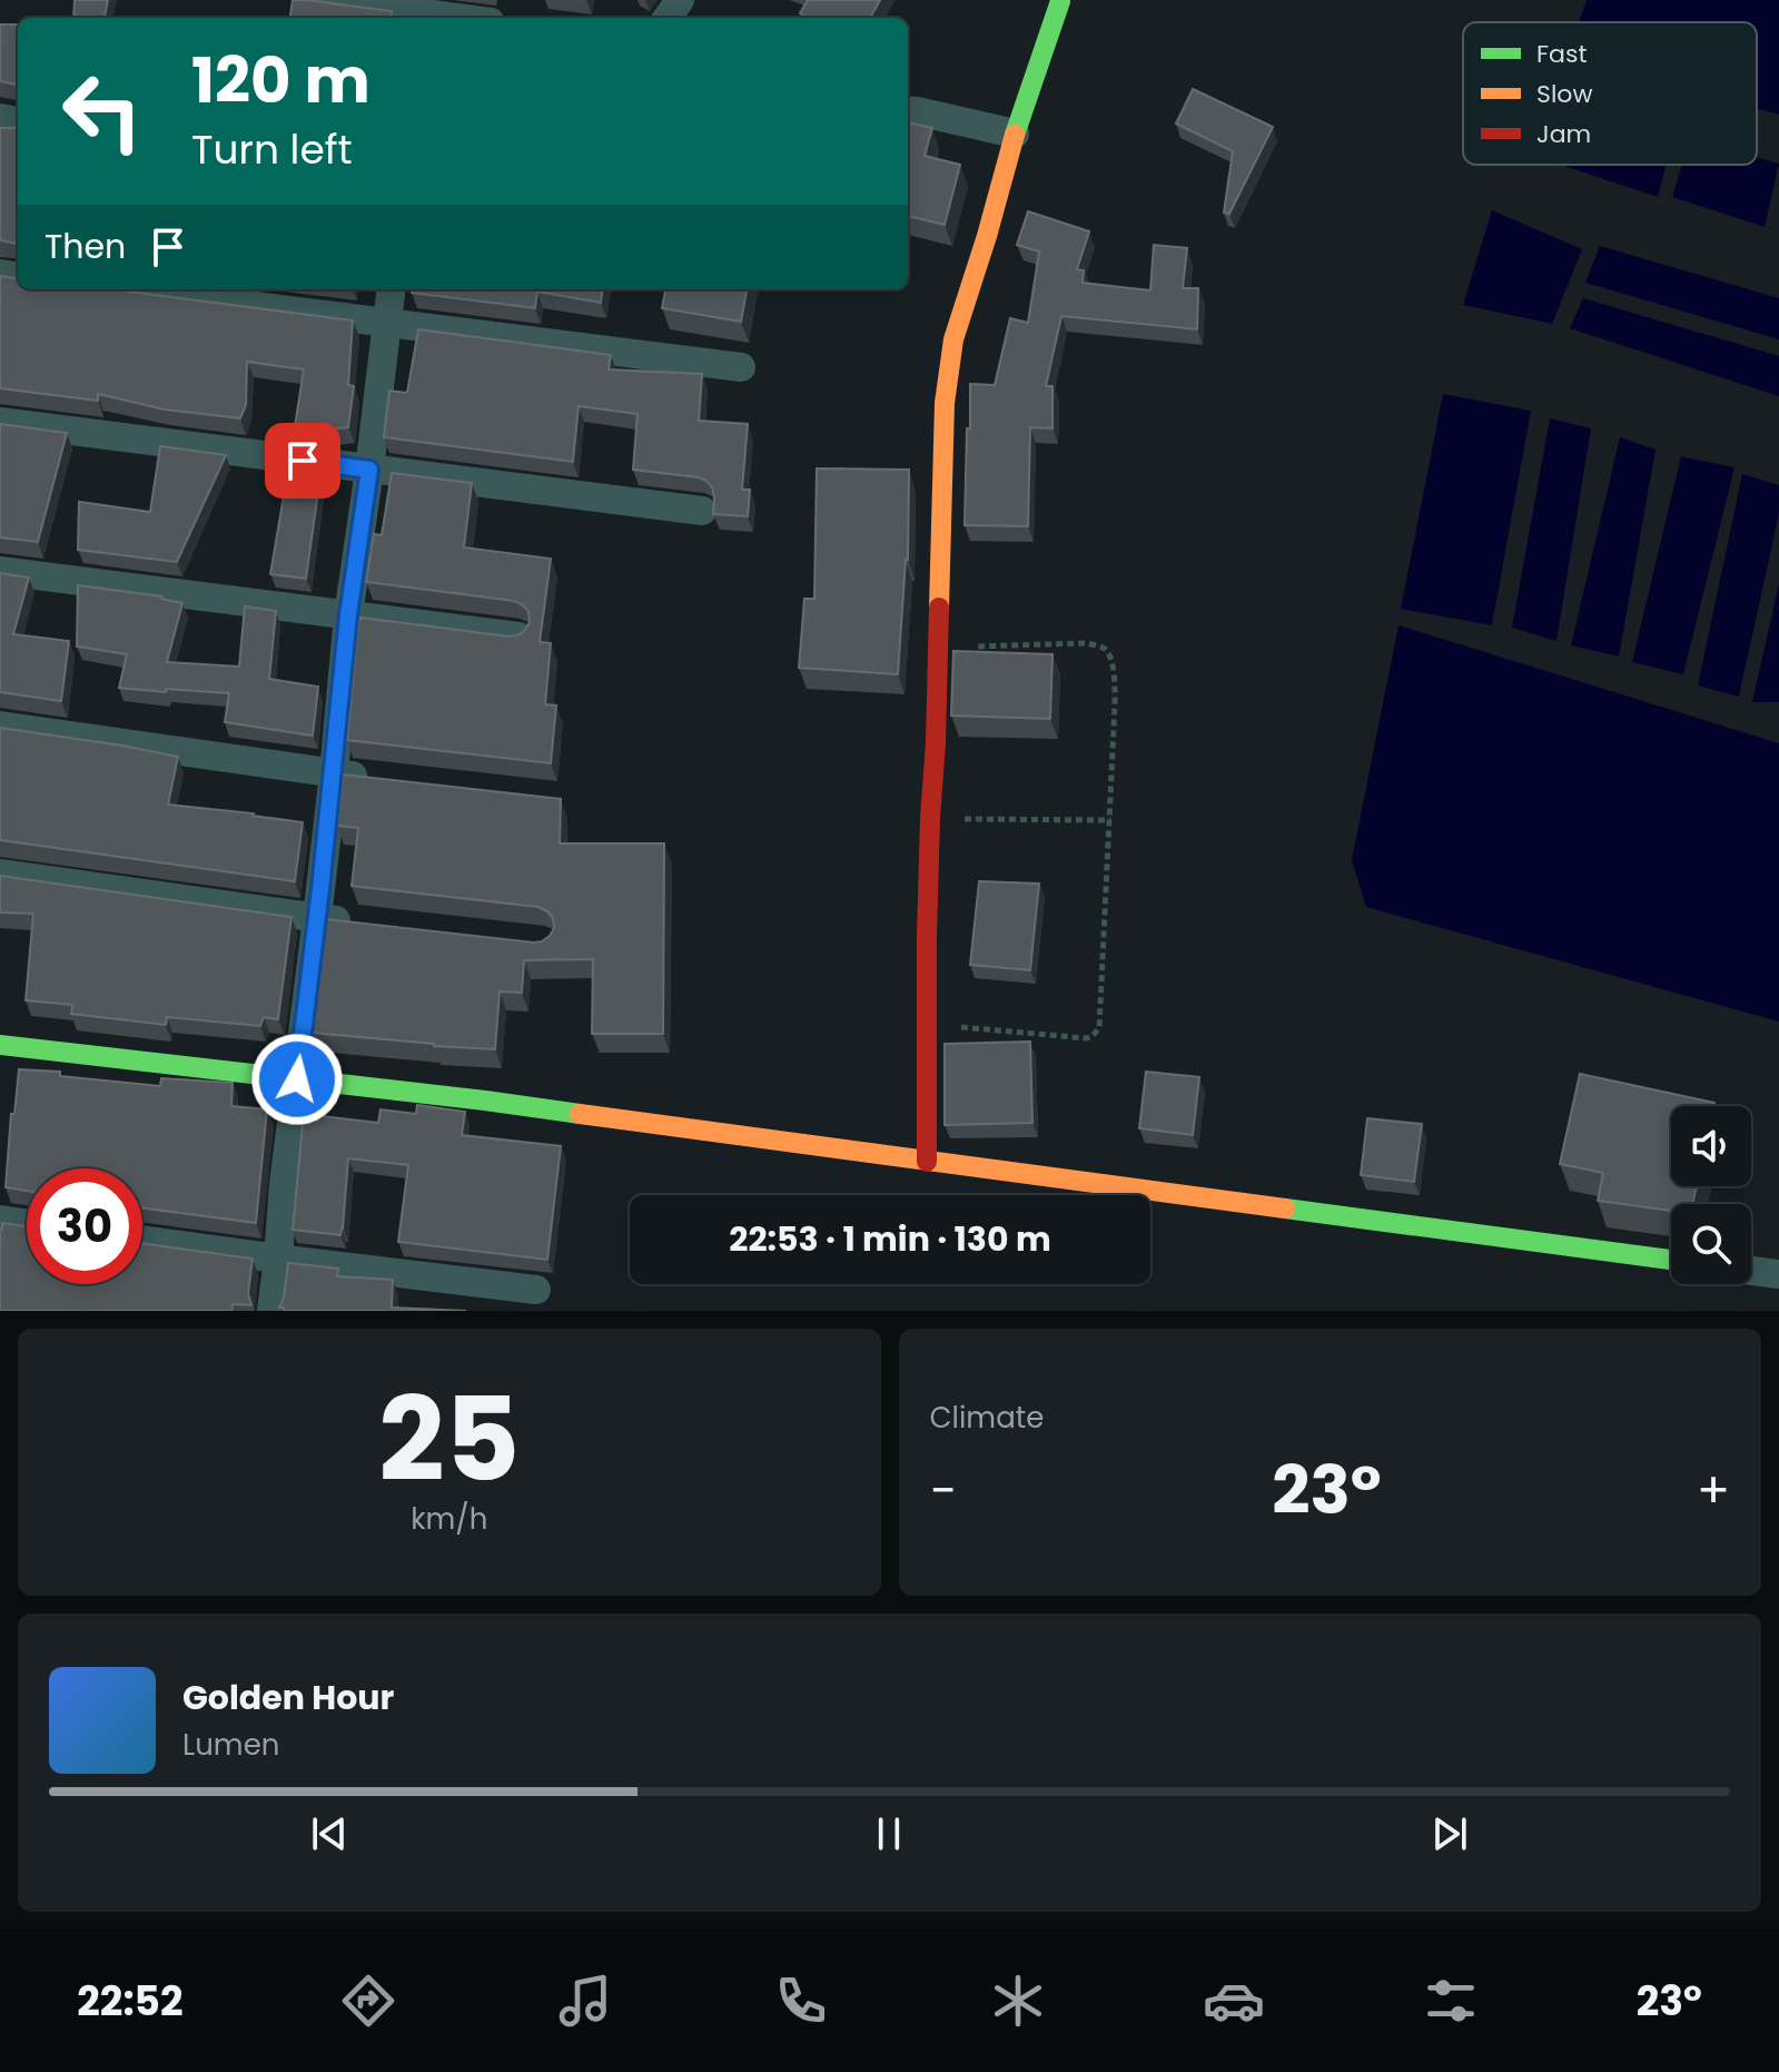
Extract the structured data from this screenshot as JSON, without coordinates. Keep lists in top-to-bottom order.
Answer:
{
  "legend": ["Fast", "Slow", "Jam"],
  "page": {
    "turn": ["120 m", "Turn left"],
    "then": "Then",
    "limit": "30",
    "trip": "22:53 · 1 min · 130 m",
    "tile": [
      ["25", "km/h"],
      "Climate"
    ],
    "heat": ["−", "23°", "+"],
    "song": ["Golden Hour", "Lumen"],
    "tabs": ["22:52", "23°"]
  }
}
